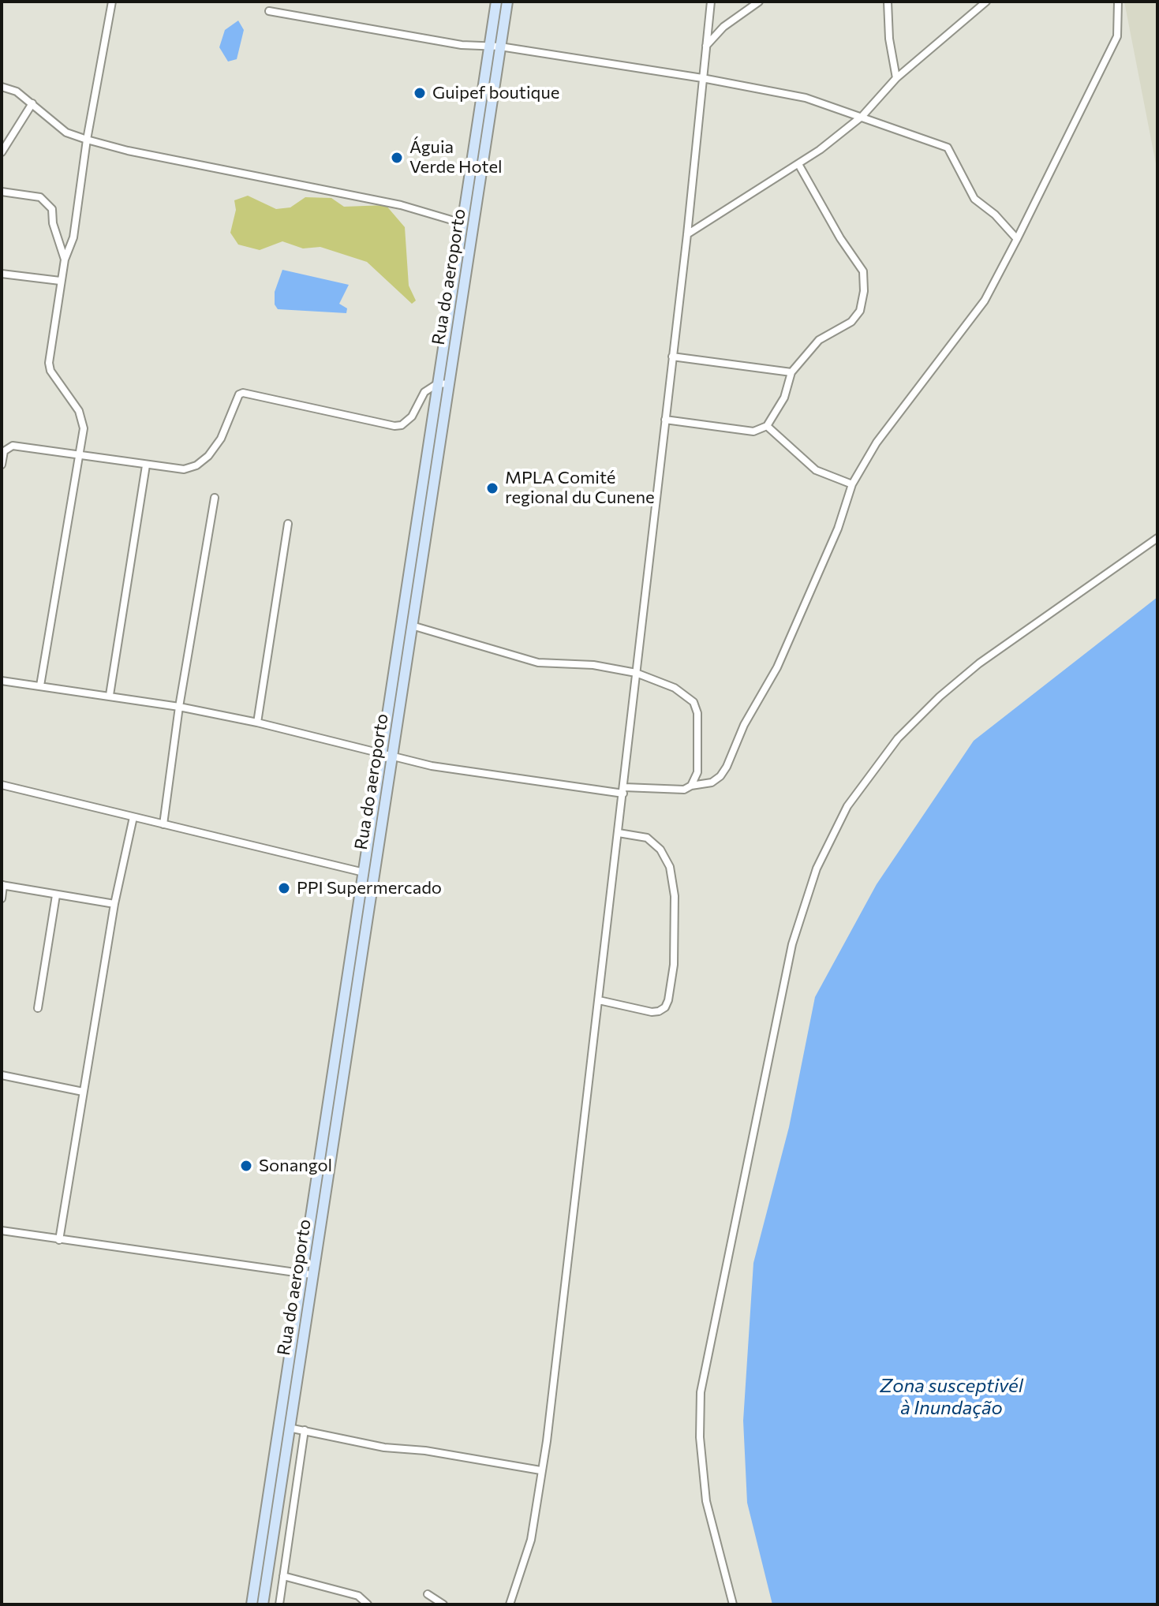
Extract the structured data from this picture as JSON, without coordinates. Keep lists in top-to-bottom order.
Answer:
{
  "streets": {
    "main road": ["Rua do aeroporto"]
  },
  "water": ["Zona susceptivél à Inundação"],
  "places": [
    "Guipef boutique",
    "Águia Verde Hotel",
    "MPLA Comité regional du Cunene",
    "PPI Supermercado",
    "Sonangol"
  ]
}
